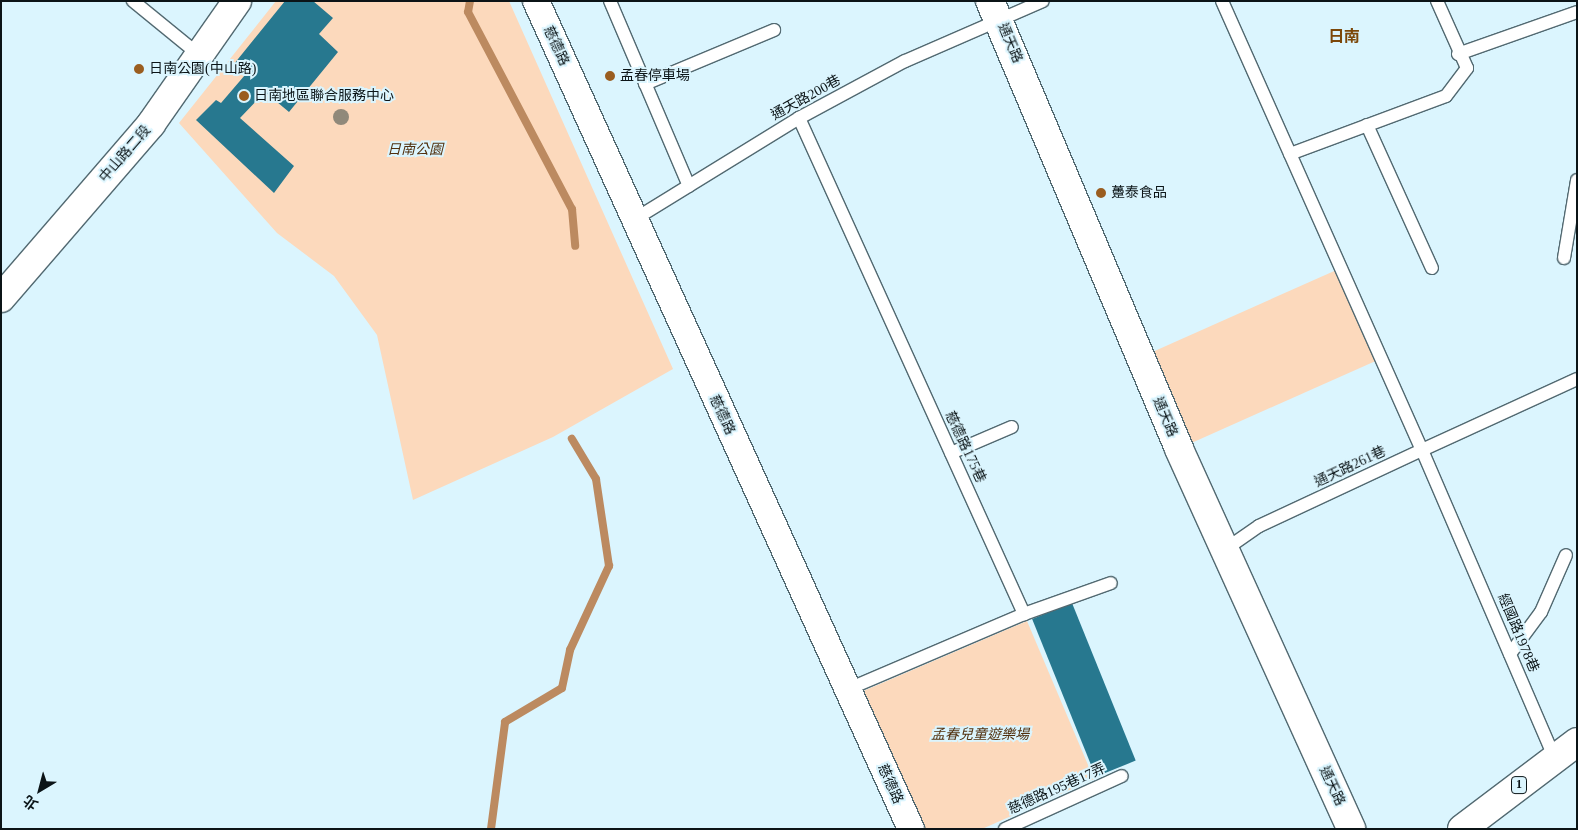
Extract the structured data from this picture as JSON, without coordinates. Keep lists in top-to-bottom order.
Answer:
{
  "streets": {
    "main road": ["通天路", "中山路二段", "1"],
    "street": ["慈德路"],
    "lane": [
      "通天路200巷",
      "慈德路175巷",
      "通天路261巷",
      "經國路1978巷",
      "慈德路195巷17弄"
    ]
  },
  "crossings": [
    ["通天路", "通天路200巷"],
    ["通天路", "通天路261巷"],
    ["慈德路", "通天路200巷"],
    ["通天路200巷", "慈德路175巷"],
    ["通天路261巷", "經國路1978巷"],
    ["經國路1978巷", "1"]
  ],
  "districts": ["日南"],
  "parks": ["日南公園", "孟春兒童遊樂場"],
  "places": [
    "日南公園(中山路)",
    "孟春停車場",
    "日南地區聯合服務中心",
    "躉泰食品"
  ],
  "north": "bottom left"
}
